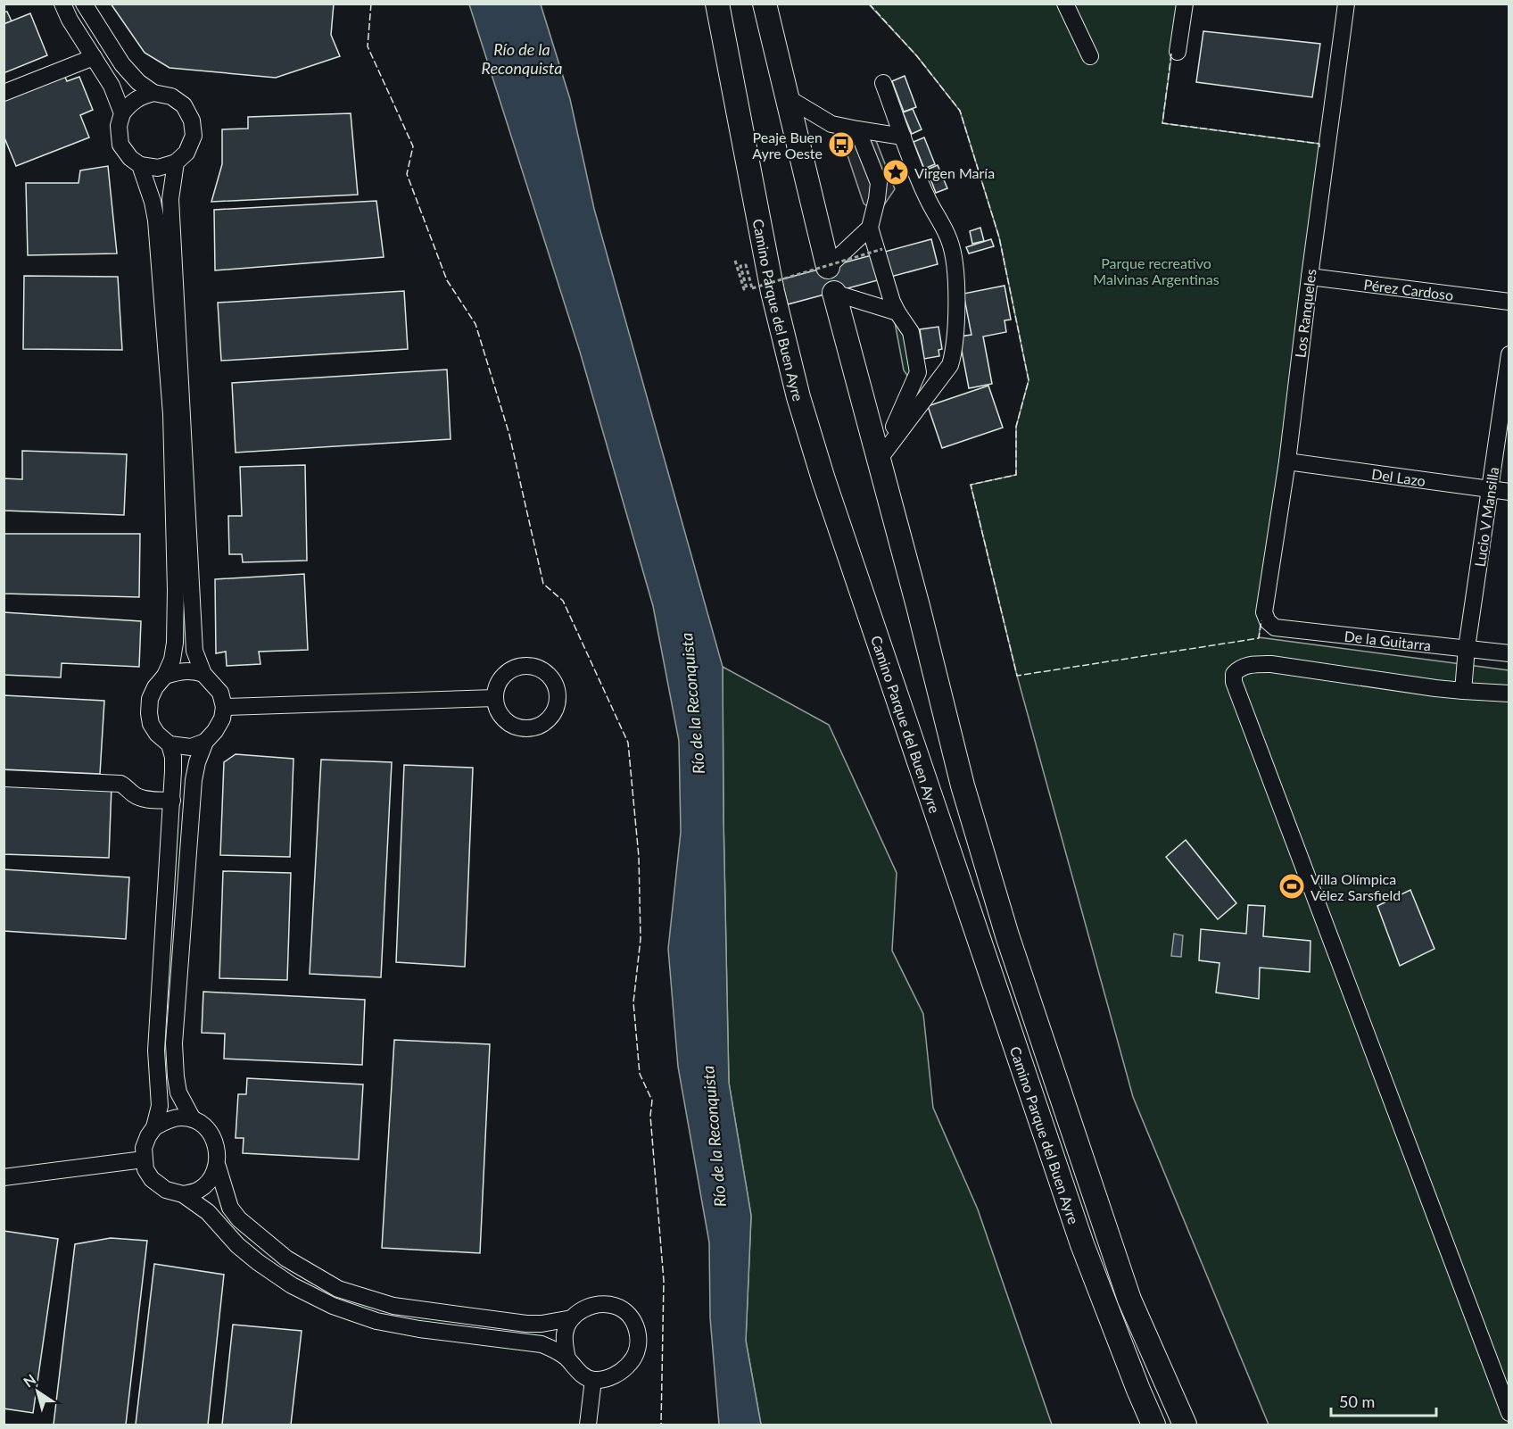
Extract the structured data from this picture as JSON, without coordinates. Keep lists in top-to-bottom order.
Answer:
{
  "streets": {
    "highway": ["Camino Parque del Buen Ayre"],
    "street": [
      "Pérez Cardoso",
      "Los Ranqueles",
      "Del Lazo",
      "Lucio V Mansilla",
      "De la Guitarra"
    ]
  },
  "crossings": [
    ["Pérez Cardoso", "Los Ranqueles"],
    ["Los Ranqueles", "Del Lazo"],
    ["Los Ranqueles", "De la Guitarra"],
    ["Del Lazo", "Lucio V Mansilla"],
    ["Lucio V Mansilla", "De la Guitarra"]
  ],
  "water": ["Río de la Reconquista"],
  "parks": ["Parque recreativo Malvinas Argentinas"],
  "places": {
    "bus stop": ["Peaje Buen Ayre Oeste"],
    "place": ["Virgen María"],
    "sports": ["Villa Olímpica Vélez Sarsfield"]
  },
  "scale_bar": "50 m",
  "north": "top left"
}
